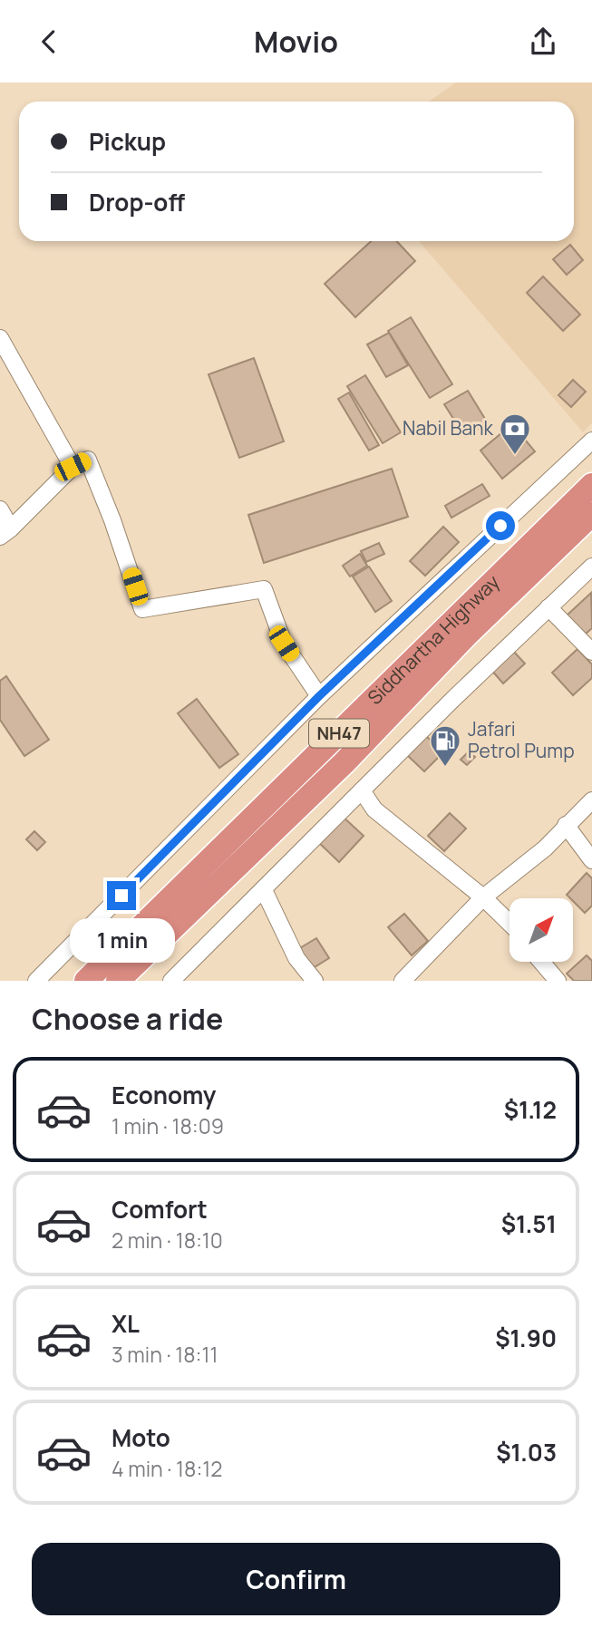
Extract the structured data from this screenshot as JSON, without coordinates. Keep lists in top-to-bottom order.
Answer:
{
  "streets": {
    "highway": ["Siddhartha Highway", "NH47"]
  },
  "places": {
    "bank": ["Nabil Bank"],
    "fuel station": ["Jafari Petrol Pump"]
  },
  "north": "top right",
  "page": {
    "header": "Movio",
    "banner": ["Pickup", "Drop-off"],
    "bubble": "1 min",
    "heading": "Choose a ride",
    "list": [
      {
        "name": "Economy",
        "note": "1 min · 18:09",
        "value": "$1.12"
      },
      {
        "name": "Comfort",
        "note": "2 min · 18:10",
        "value": "$1.51"
      },
      {
        "name": "XL",
        "note": "3 min · 18:11",
        "value": "$1.90"
      },
      {
        "name": "Moto",
        "note": "4 min · 18:12",
        "value": "$1.03"
      }
    ],
    "buttons": "Confirm"
  }
}
